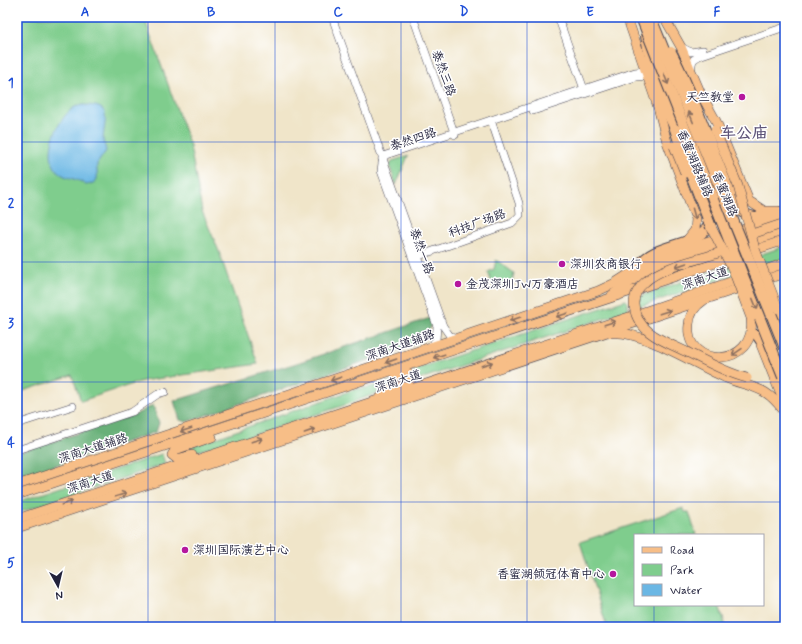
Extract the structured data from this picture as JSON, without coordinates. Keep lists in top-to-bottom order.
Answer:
{
  "streets": {
    "highway": ["香蜜湖路"],
    "main road": ["香蜜湖路辅路", "深南大道", "深南大道辅路"],
    "street": [
      "泰然三路",
      "泰然四路",
      "科技广场路",
      "泰然一路"
    ]
  },
  "crossings": [
    ["泰然三路", "泰然四路"],
    ["泰然四路", "香蜜湖路辅路"],
    ["泰然四路", "科技广场路"],
    ["泰然四路", "泰然一路"],
    ["香蜜湖路辅路", "香蜜湖路"],
    ["科技广场路", "泰然一路"],
    ["泰然一路", "深南大道辅路"]
  ],
  "districts": ["车公庙"],
  "places": [
    "天竺教堂",
    "深圳农商银行",
    "金茂深圳JW万豪酒店",
    "深圳国际演艺中心",
    "香蜜湖领冠体育中心"
  ],
  "legend": ["Road", "Park", "Water"],
  "north": "bottom",
  "grid": {
    "columns": [
      "A",
      "B",
      "C",
      "D",
      "E",
      "F"
    ],
    "rows": [
      "1",
      "2",
      "3",
      "4",
      "5"
    ]
  }
}
